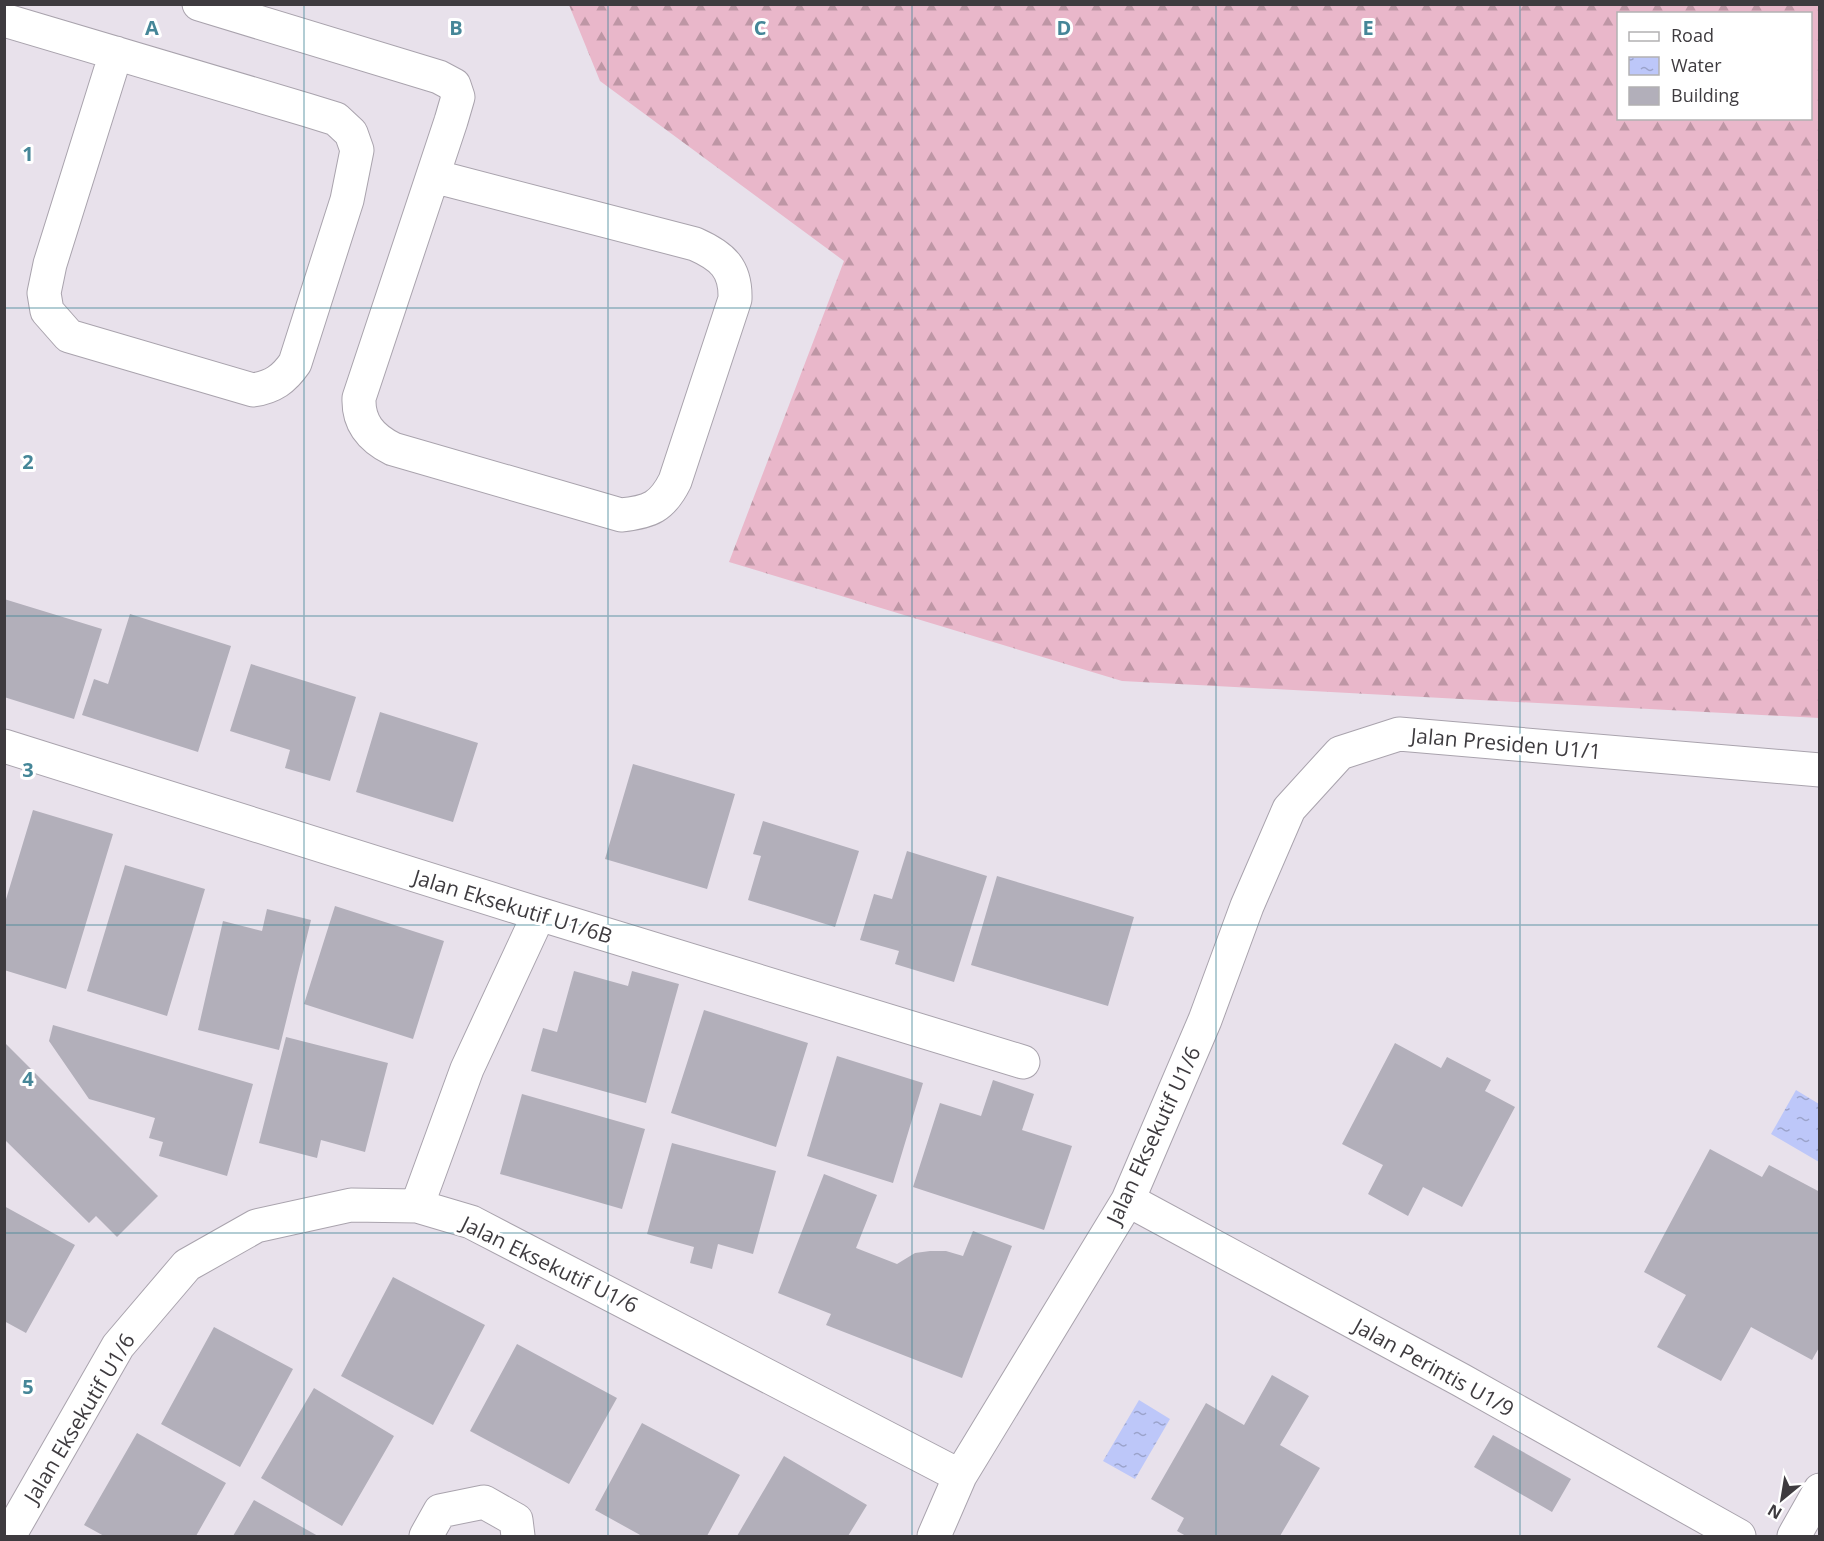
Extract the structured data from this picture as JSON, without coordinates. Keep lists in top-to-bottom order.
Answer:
{
  "streets": {
    "street": [
      "Jalan Presiden U1/1",
      "Jalan Eksekutif U1/6B",
      "Jalan Eksekutif U1/6",
      "Jalan Perintis U1/9"
    ]
  },
  "crossings": [
    ["Jalan Presiden U1/1", "Jalan Eksekutif U1/6"],
    ["Jalan Eksekutif U1/6", "Jalan Perintis U1/9"]
  ],
  "legend": ["Road", "Water", "Building"],
  "north": "bottom left",
  "grid": {
    "columns": [
      "A",
      "B",
      "C",
      "D",
      "E"
    ],
    "rows": [
      "1",
      "2",
      "3",
      "4",
      "5"
    ]
  }
}
